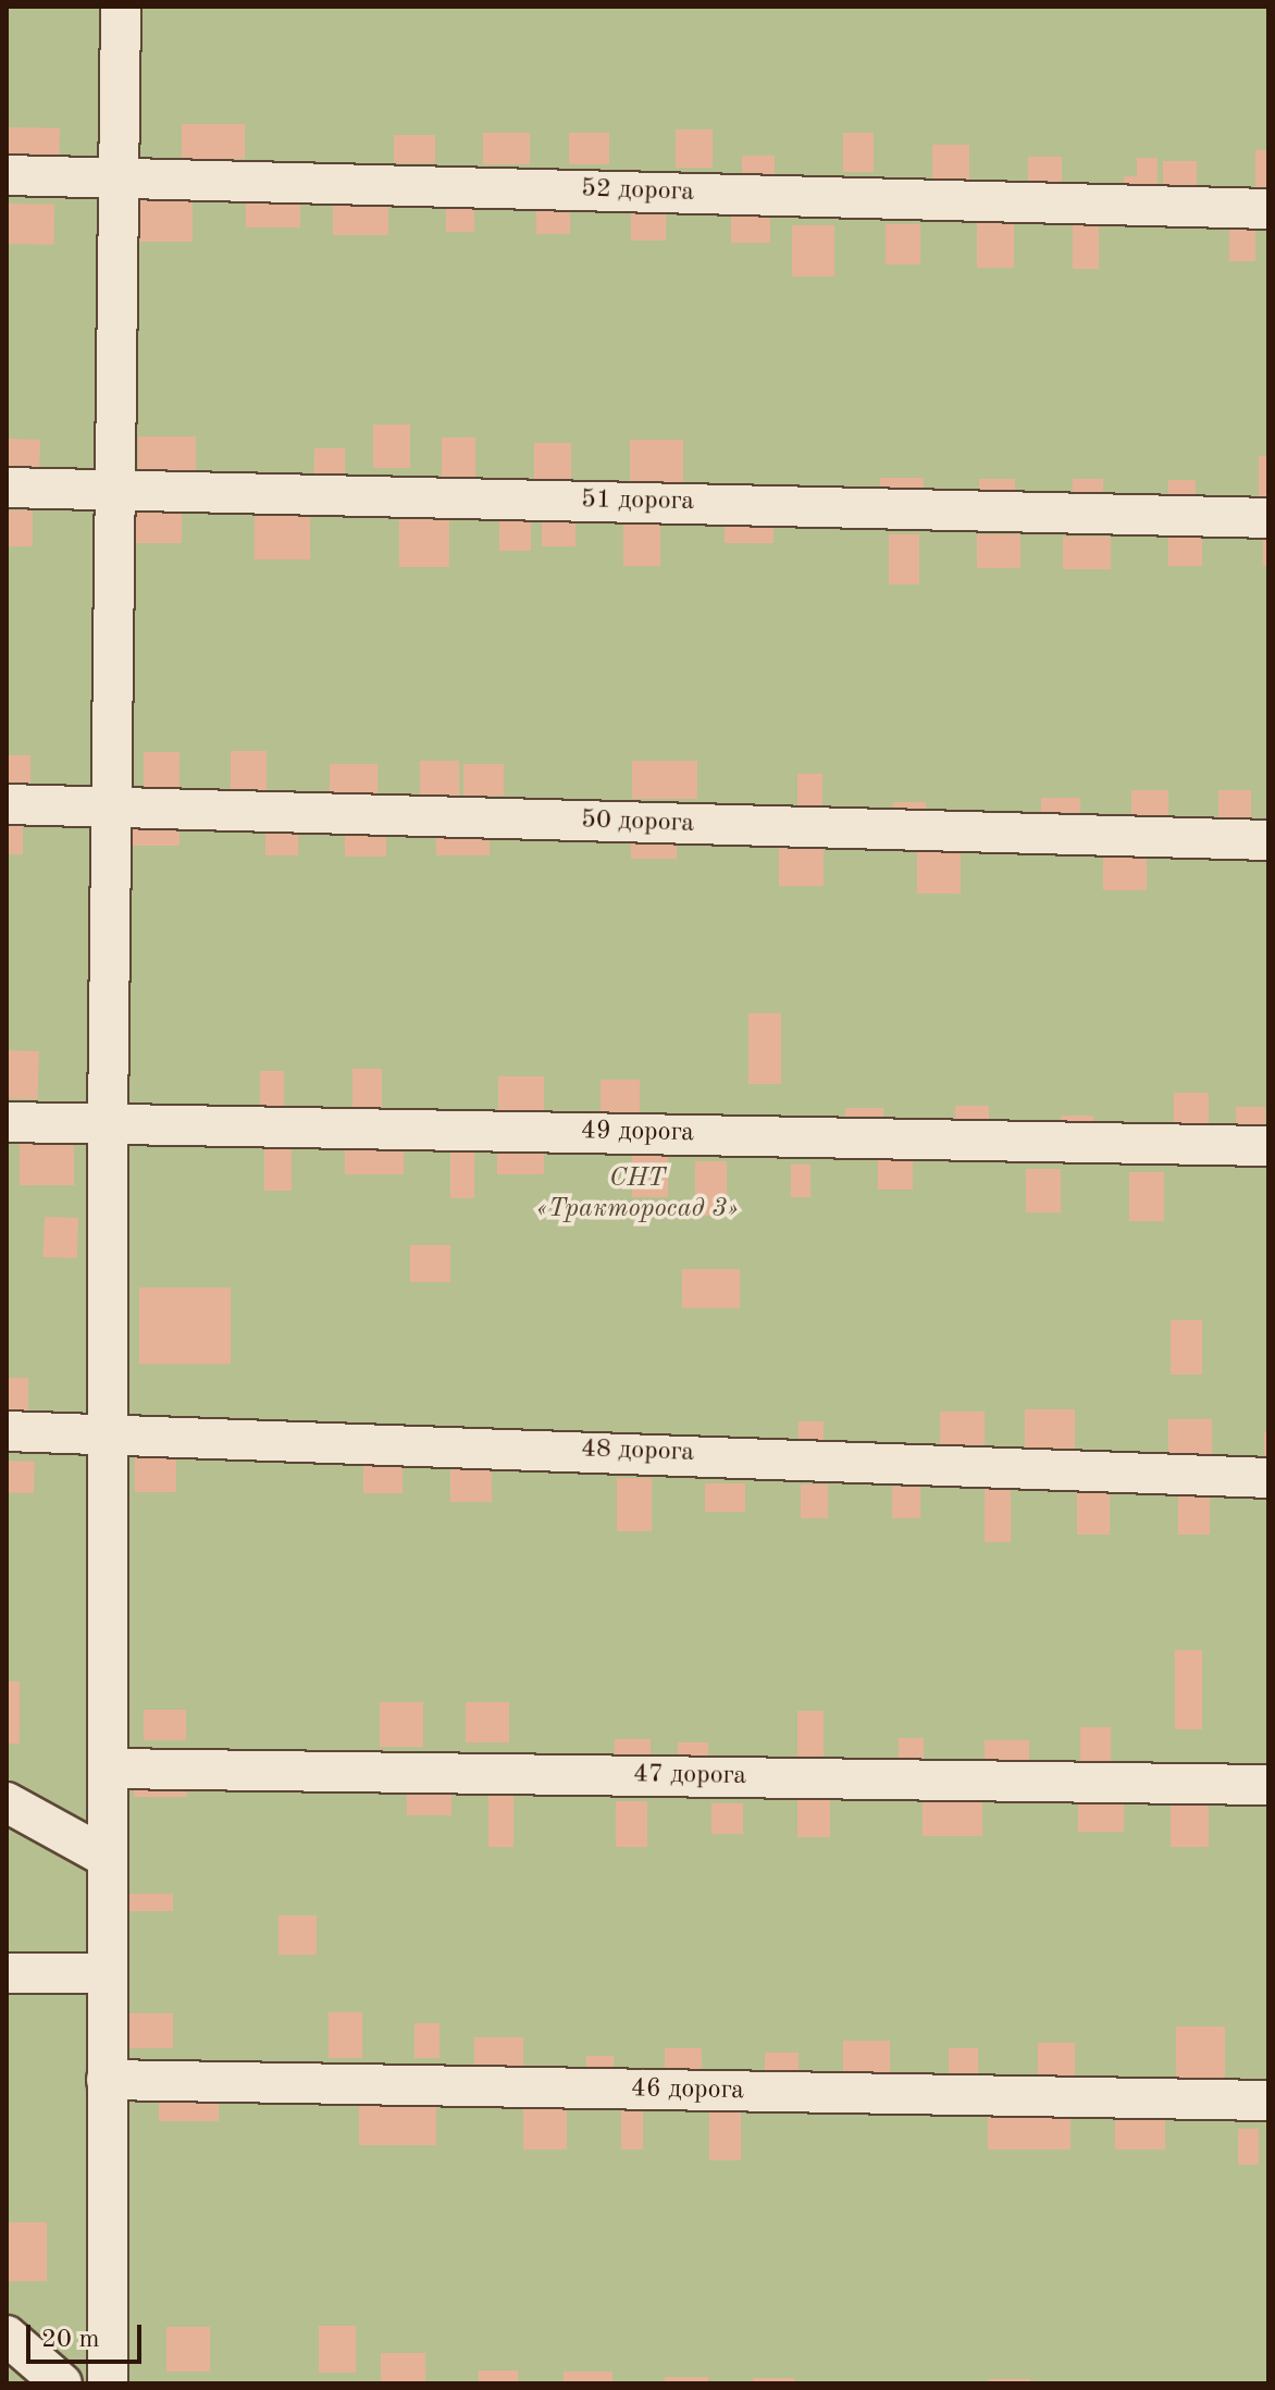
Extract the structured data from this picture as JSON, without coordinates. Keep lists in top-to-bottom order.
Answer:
{
  "streets": {
    "street": [
      "52 дорога",
      "51 дорога",
      "50 дорога",
      "49 дорога",
      "48 дорога",
      "47 дорога",
      "46 дорога"
    ]
  },
  "parks": ["СНТ «Тракторосад 3»"],
  "scale_bar": "20 m"
}
